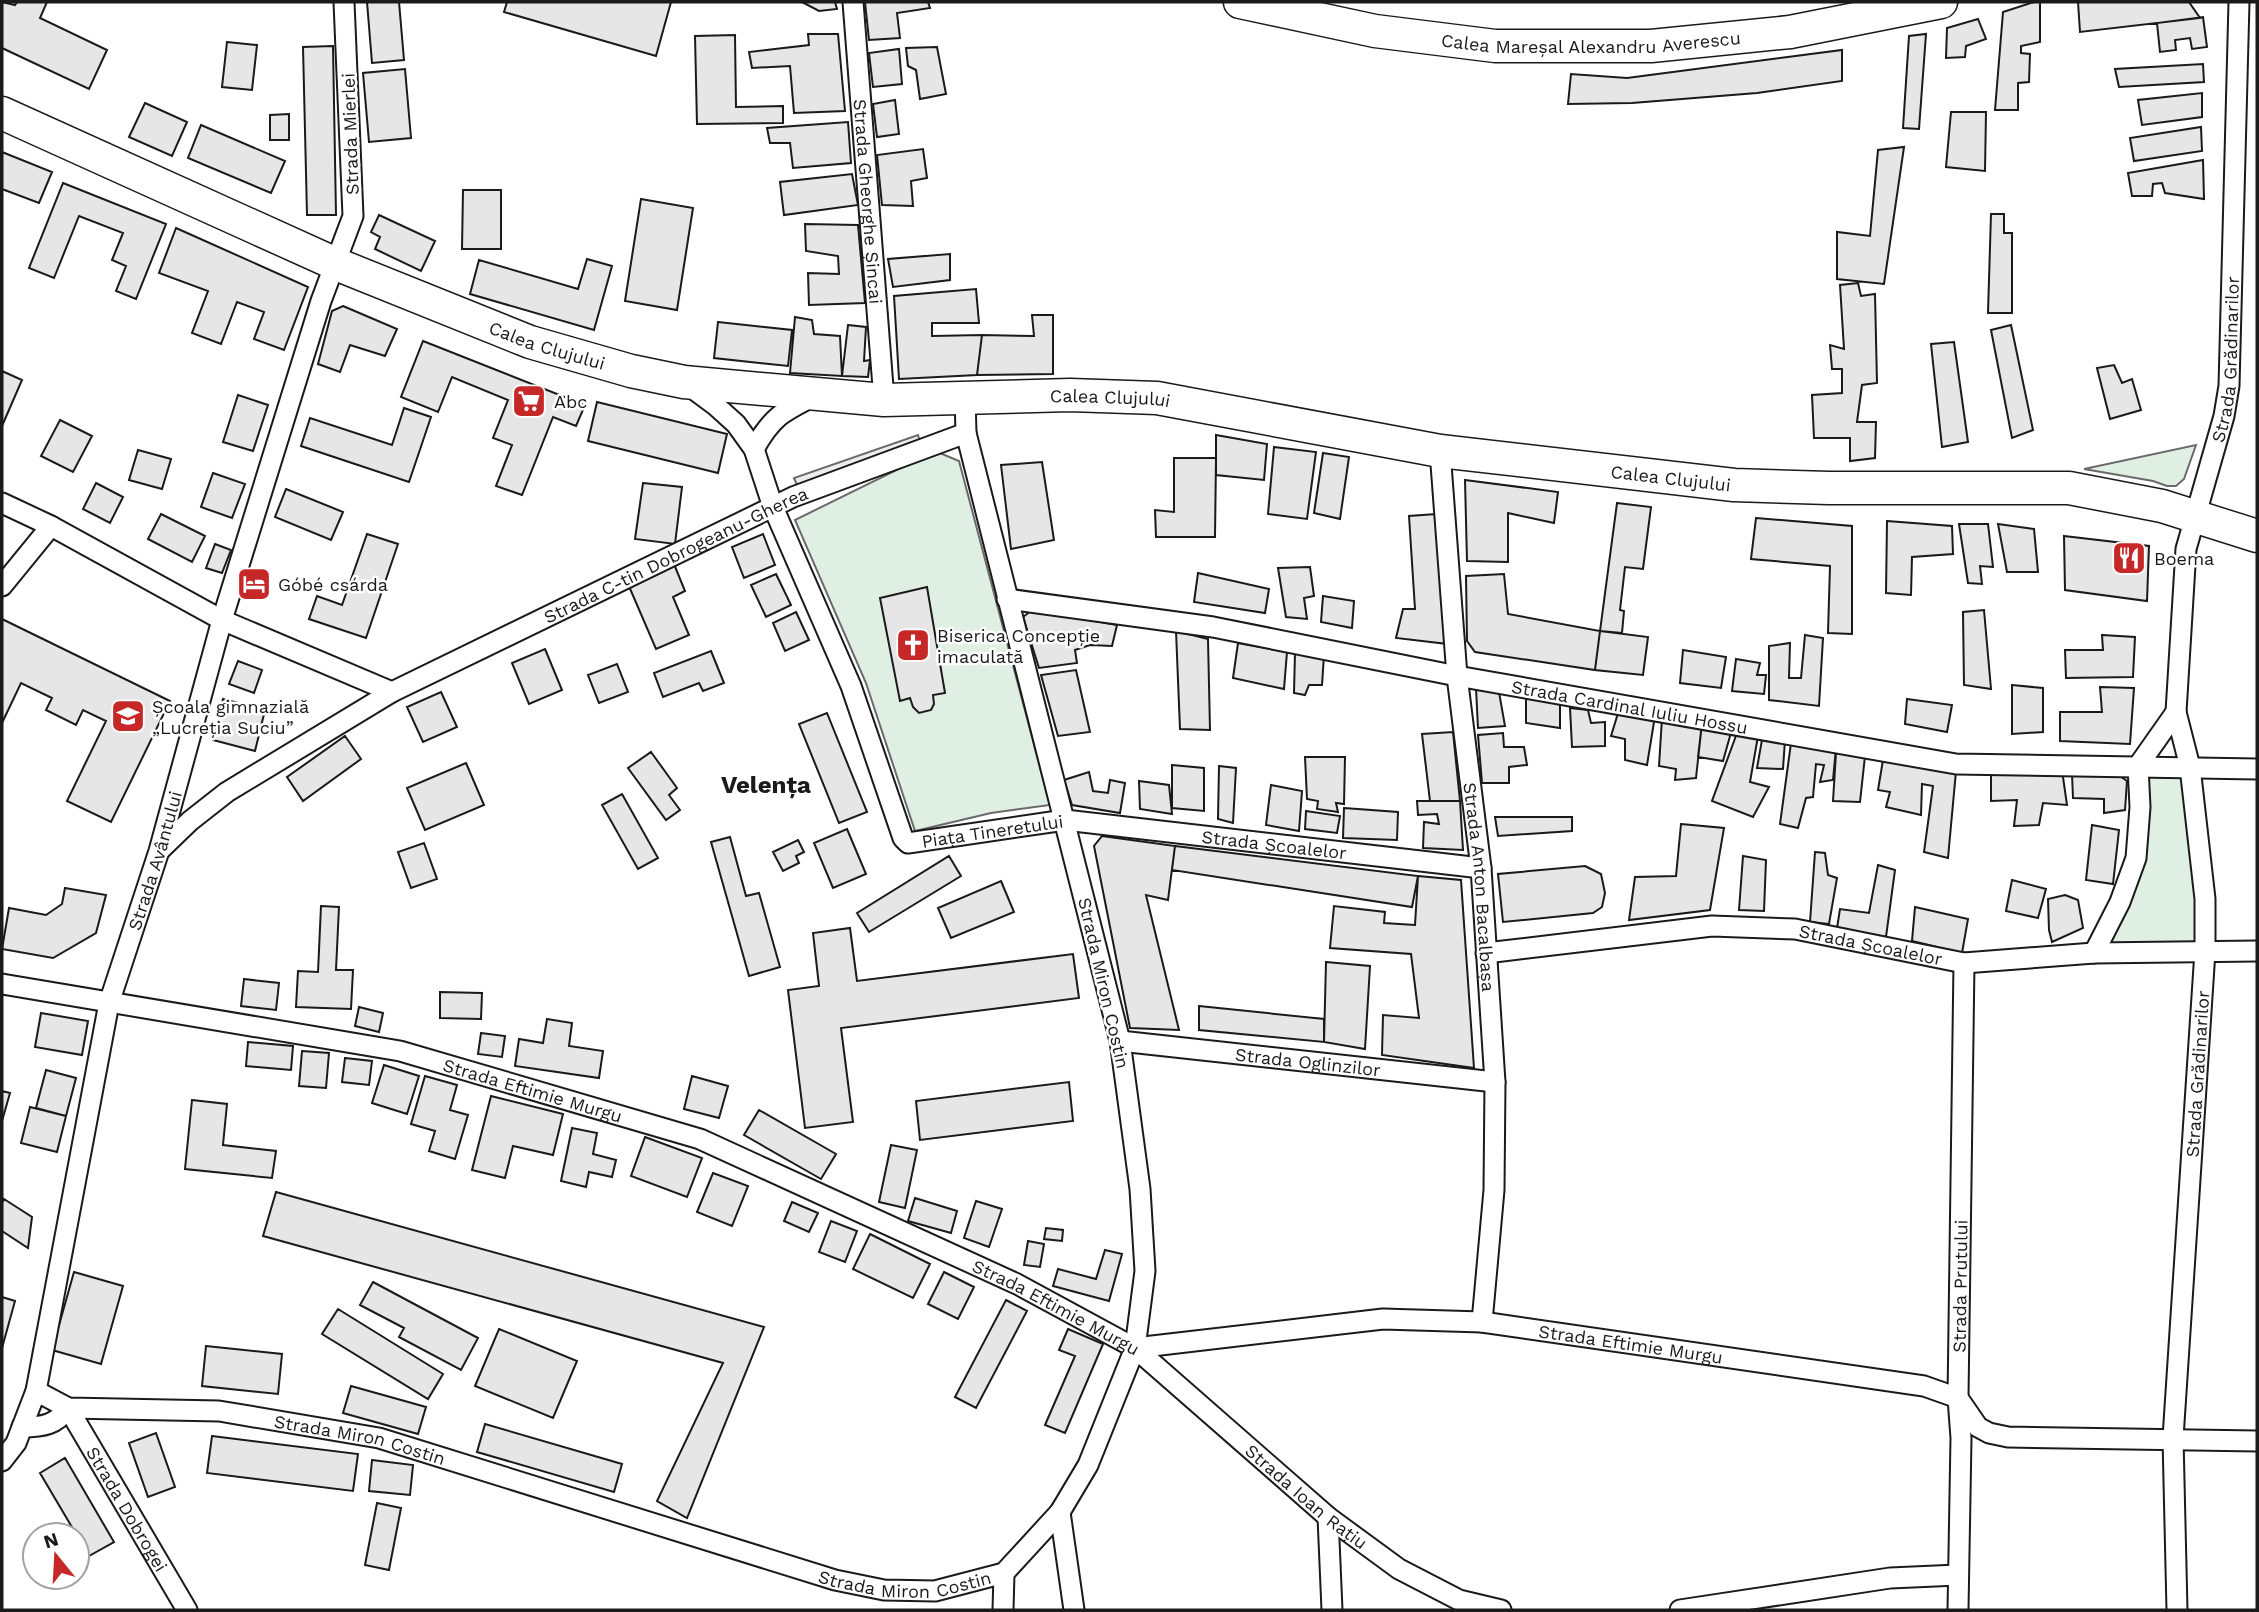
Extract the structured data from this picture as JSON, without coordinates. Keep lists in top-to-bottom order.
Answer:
{
  "streets": {
    "main road": ["Calea Mareșal Alexandru Averescu", "Calea Clujului"],
    "street": [
      "Strada Mierlei",
      "Strada Gheorghe Șincai",
      "Strada Grădinarilor",
      "Strada C-tin Dobrogeanu-Gherea",
      "Strada Cardinal Iuliu Hossu",
      "Piața Tineretului",
      "Strada Școalelor",
      "Strada Avântului",
      "Strada Anton Bacalbașa",
      "Strada Miron Costin",
      "Strada Oglinzilor",
      "Strada Eftimie Murgu",
      "Strada Prutului",
      "Strada Ioan Rațiu",
      "Strada Dobrogei"
    ]
  },
  "crossings": [
    ["Strada Mierlei", "Calea Clujului"],
    ["Strada Mierlei", "Strada Avântului"],
    ["Strada Gheorghe Șincai", "Calea Clujului"],
    ["Calea Clujului", "Strada Grădinarilor"],
    ["Calea Clujului", "Piața Tineretului"],
    ["Calea Clujului", "Strada Avântului"],
    ["Calea Clujului", "Strada Anton Bacalbașa"],
    ["Strada Grădinarilor", "Strada Cardinal Iuliu Hossu"],
    ["Strada Grădinarilor", "Strada Școalelor"],
    ["Strada C-tin Dobrogeanu-Gherea", "Piața Tineretului"],
    ["Strada C-tin Dobrogeanu-Gherea", "Strada Avântului"],
    ["Strada Cardinal Iuliu Hossu", "Piața Tineretului"],
    ["Strada Cardinal Iuliu Hossu", "Strada Anton Bacalbașa"],
    ["Piața Tineretului", "Strada Școalelor"],
    ["Piața Tineretului", "Strada Miron Costin"],
    ["Strada Școalelor", "Strada Anton Bacalbașa"],
    ["Strada Școalelor", "Strada Miron Costin"],
    ["Strada Școalelor", "Strada Prutului"],
    ["Strada Avântului", "Strada Miron Costin"],
    ["Strada Avântului", "Strada Eftimie Murgu"],
    ["Strada Anton Bacalbașa", "Strada Oglinzilor"],
    ["Strada Anton Bacalbașa", "Strada Eftimie Murgu"],
    ["Strada Miron Costin", "Strada Oglinzilor"],
    ["Strada Miron Costin", "Strada Eftimie Murgu"],
    ["Strada Miron Costin", "Strada Ioan Rațiu"],
    ["Strada Miron Costin", "Strada Dobrogei"],
    ["Strada Eftimie Murgu", "Strada Prutului"],
    ["Strada Eftimie Murgu", "Strada Ioan Rațiu"]
  ],
  "districts": ["Velența"],
  "places": {
    "supermarket": ["Abc"],
    "restaurant": ["Boema"],
    "hotel": ["Góbé csárda"],
    "church": ["Biserica Concepție imaculată"],
    "school or university": ["Școala gimnazială „Lucreția Suciu”"]
  },
  "north": "top"
}
